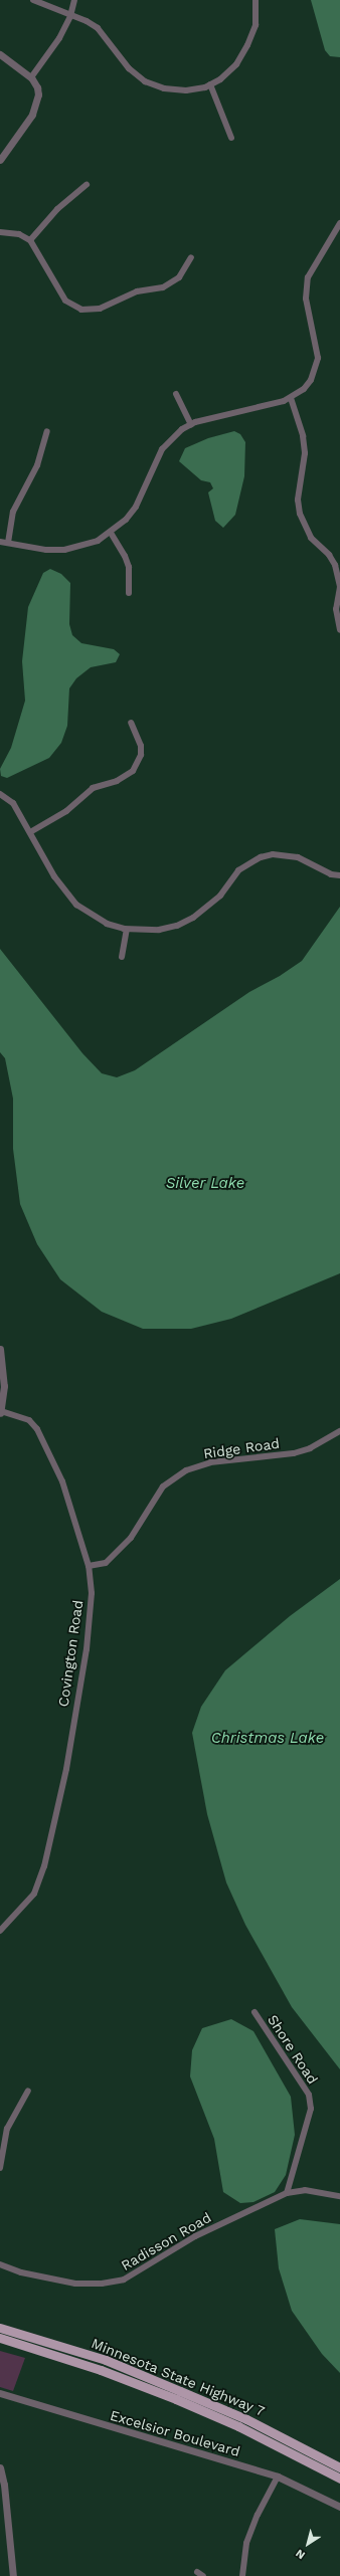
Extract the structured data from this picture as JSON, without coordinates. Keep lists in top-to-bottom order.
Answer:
{
  "streets": {
    "main road": ["Minnesota State Highway 7"],
    "street": [
      "Ridge Road",
      "Covington Road",
      "Shore Road",
      "Radisson Road",
      "Excelsior Boulevard"
    ]
  },
  "crossings": [
    ["Ridge Road", "Covington Road"],
    ["Shore Road", "Radisson Road"]
  ],
  "water": ["Silver Lake", "Christmas Lake"],
  "north": "bottom left"
}
